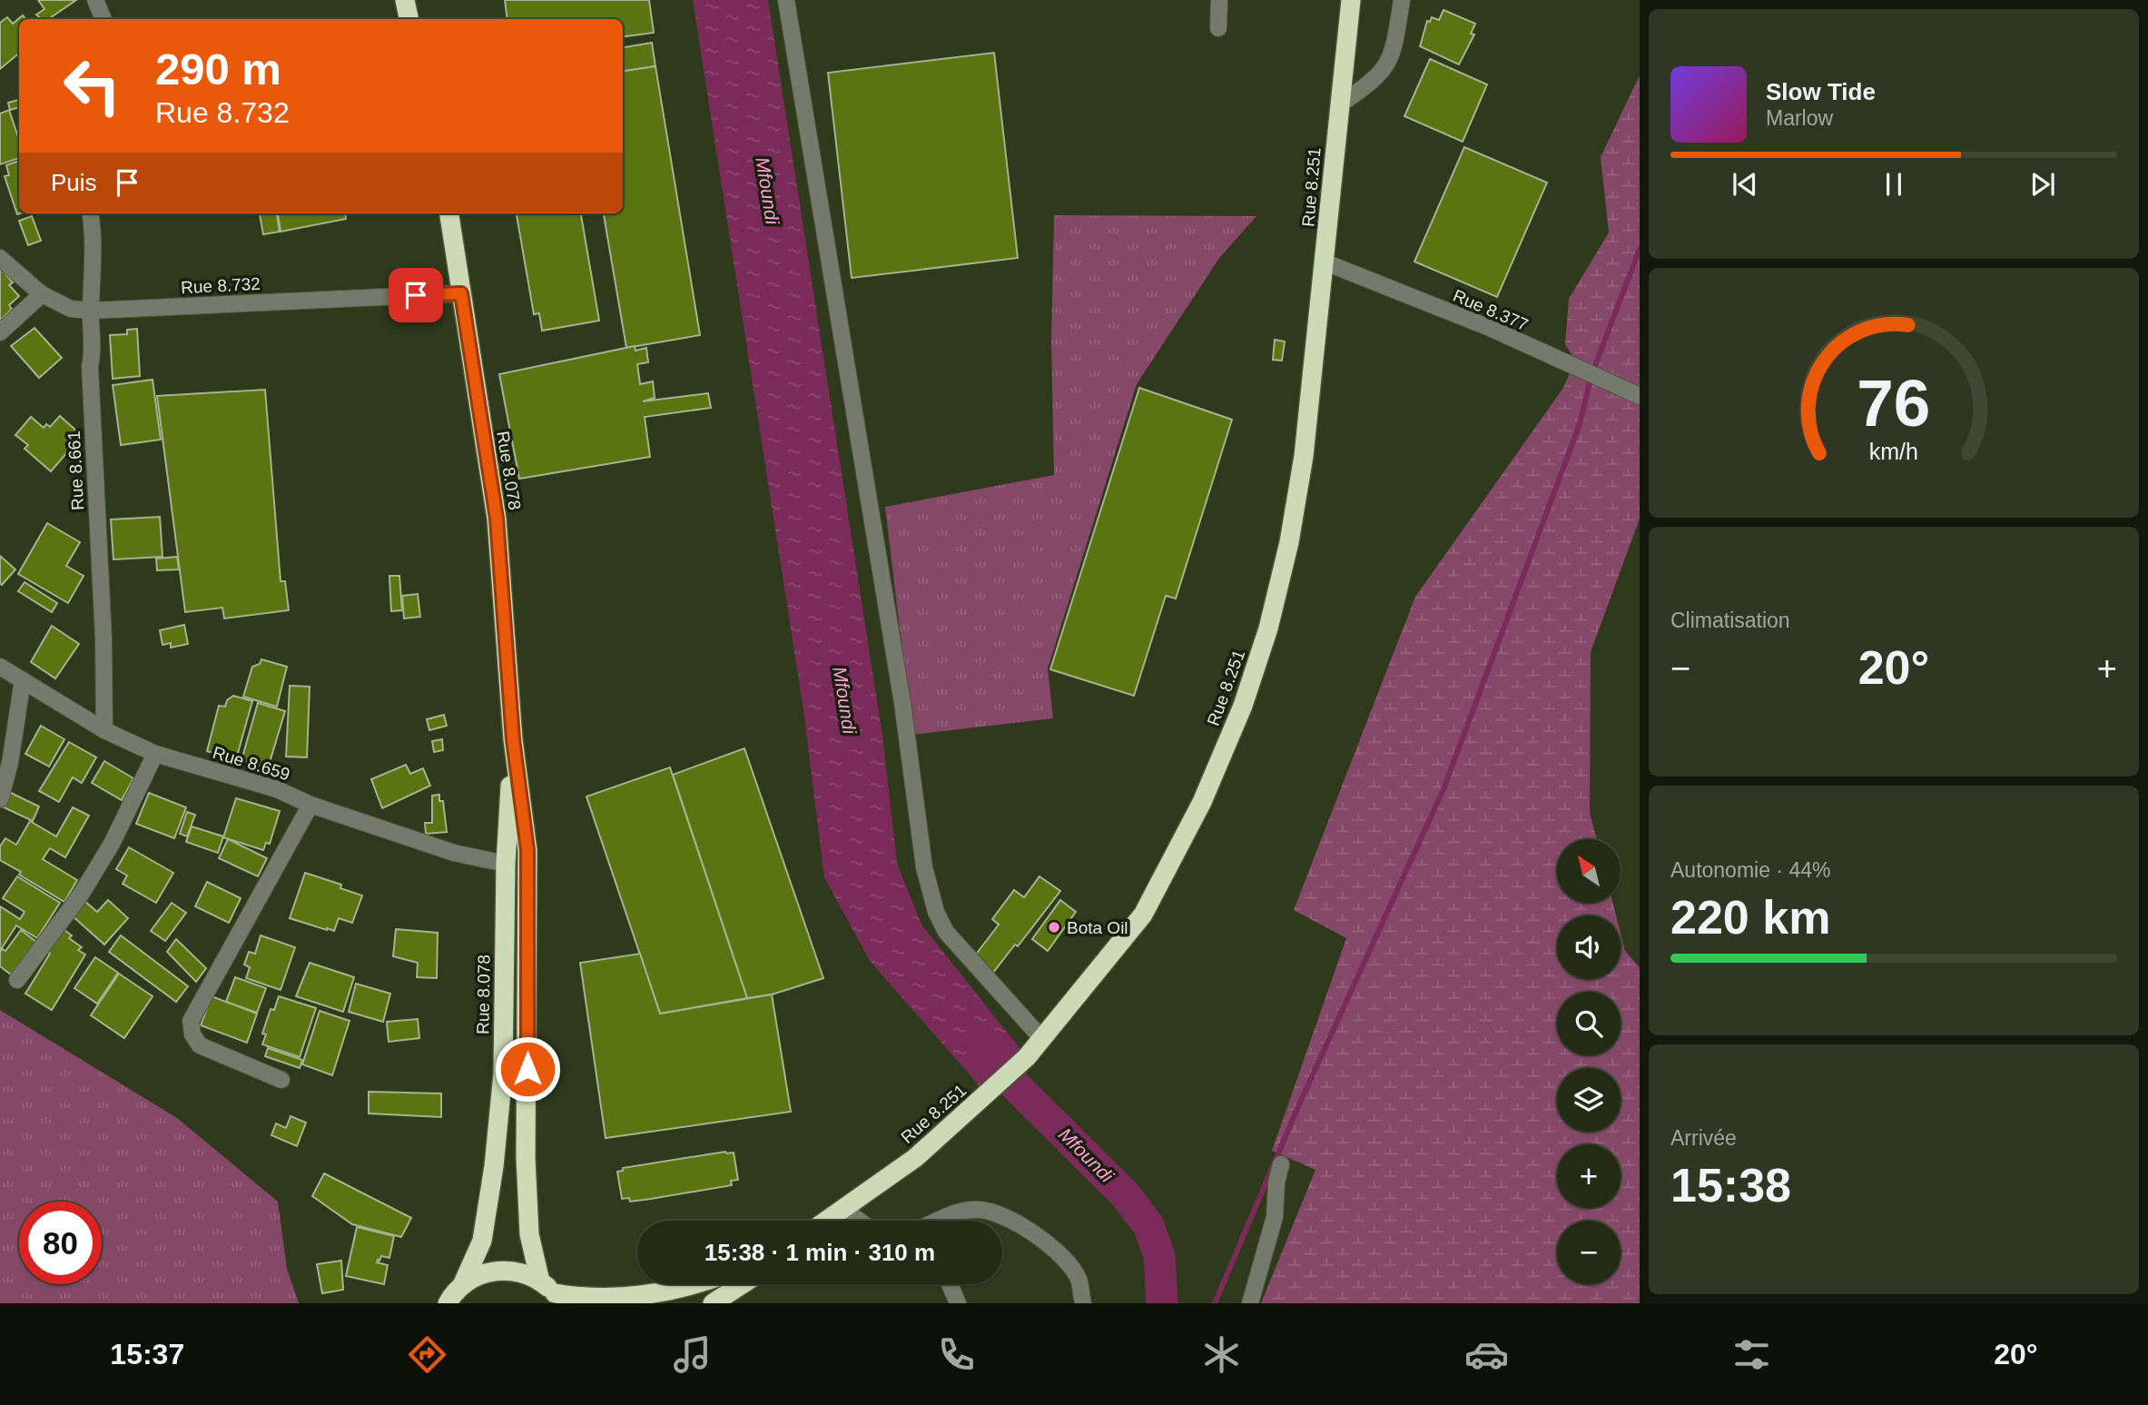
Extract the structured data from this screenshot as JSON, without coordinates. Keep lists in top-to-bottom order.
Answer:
{
  "streets": {
    "highway": ["Rue 8.251", "Rue 8.078"],
    "street": [
      "Rue 8.732",
      "Rue 8.377",
      "Rue 8.661",
      "Rue 8.659"
    ]
  },
  "crossings": [
    ["Rue 8.251", "Rue 8.377"],
    ["Rue 8.732", "Rue 8.661"],
    ["Rue 8.732", "Rue 8.078"],
    ["Rue 8.661", "Rue 8.659"],
    ["Rue 8.078", "Rue 8.659"]
  ],
  "water": ["Mfoundi"],
  "places": ["Bota Oil"],
  "north": "top left",
  "page": {
    "turn": ["290 m", "Rue 8.732"],
    "song": ["Slow Tide", "Marlow"],
    "then": "Puis",
    "tile": [
      "Climatisation",
      ["Autonomie · 44%", "220 km"],
      ["Arrivée", "15:38"]
    ],
    "heat": ["−", "20°", "+"],
    "map_buttons": ["+", "−"],
    "limit": "80",
    "trip": "15:38 · 1 min · 310 m",
    "tabs": ["15:37", "20°"],
    "gauge": ["76", "km/h"]
  }
}
